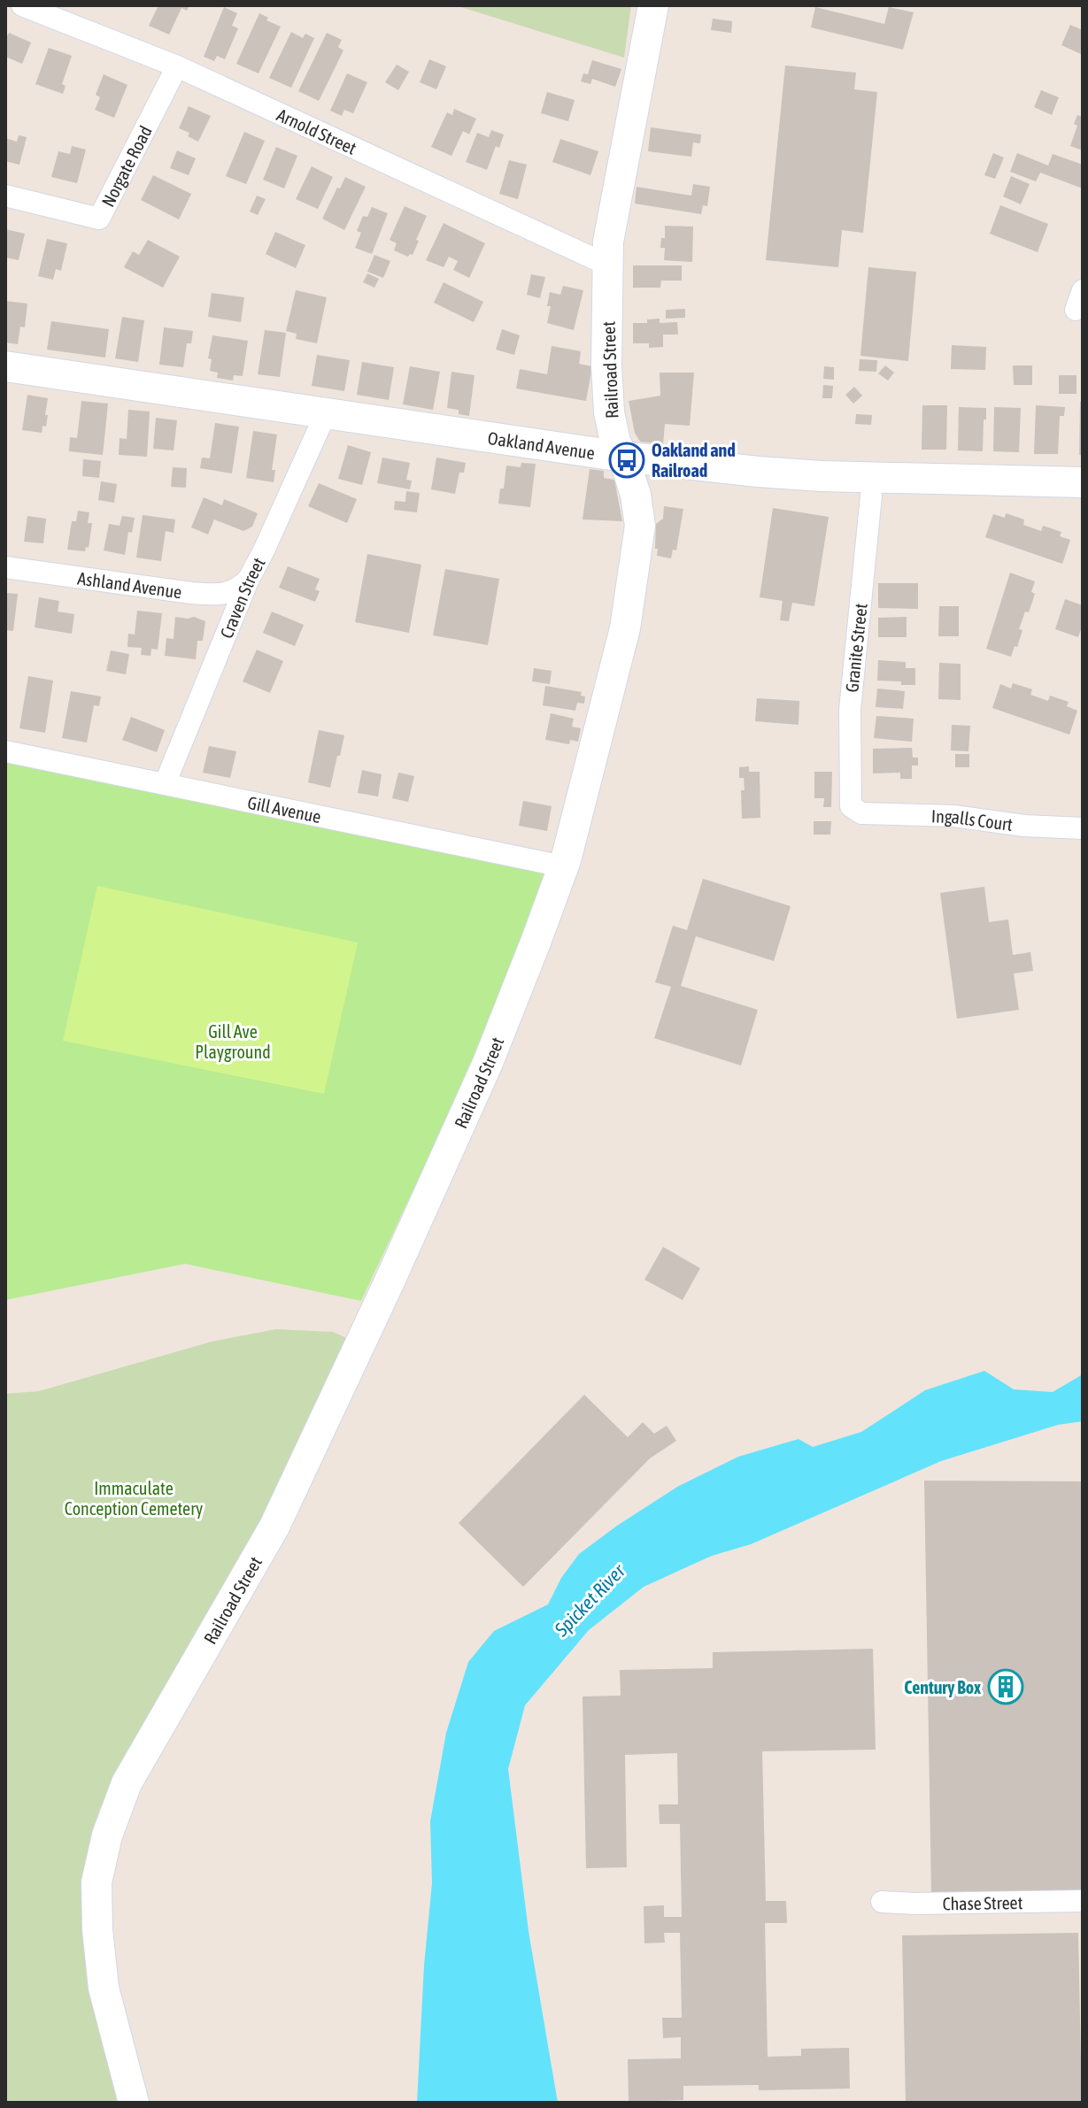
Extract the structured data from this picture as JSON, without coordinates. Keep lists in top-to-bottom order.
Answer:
{
  "streets": {
    "main road": ["Railroad Street", "Oakland Avenue"],
    "street": [
      "Arnold Street",
      "Norgate Road",
      "Ashland Avenue",
      "Craven Street",
      "Granite Street",
      "Gill Avenue",
      "Ingalls Court",
      "Chase Street"
    ]
  },
  "crossings": [
    ["Arnold Street", "Norgate Road"],
    ["Arnold Street", "Railroad Street"],
    ["Railroad Street", "Oakland Avenue"],
    ["Railroad Street", "Gill Avenue"],
    ["Oakland Avenue", "Craven Street"],
    ["Oakland Avenue", "Granite Street"],
    ["Ashland Avenue", "Craven Street"],
    ["Craven Street", "Gill Avenue"],
    ["Granite Street", "Ingalls Court"]
  ],
  "water": ["Spicket River"],
  "parks": ["Gill Ave Playground", "Immaculate Conception Cemetery"],
  "places": {
    "bus stop": ["Oakland and Railroad"],
    "building": ["Century Box"]
  }
}
